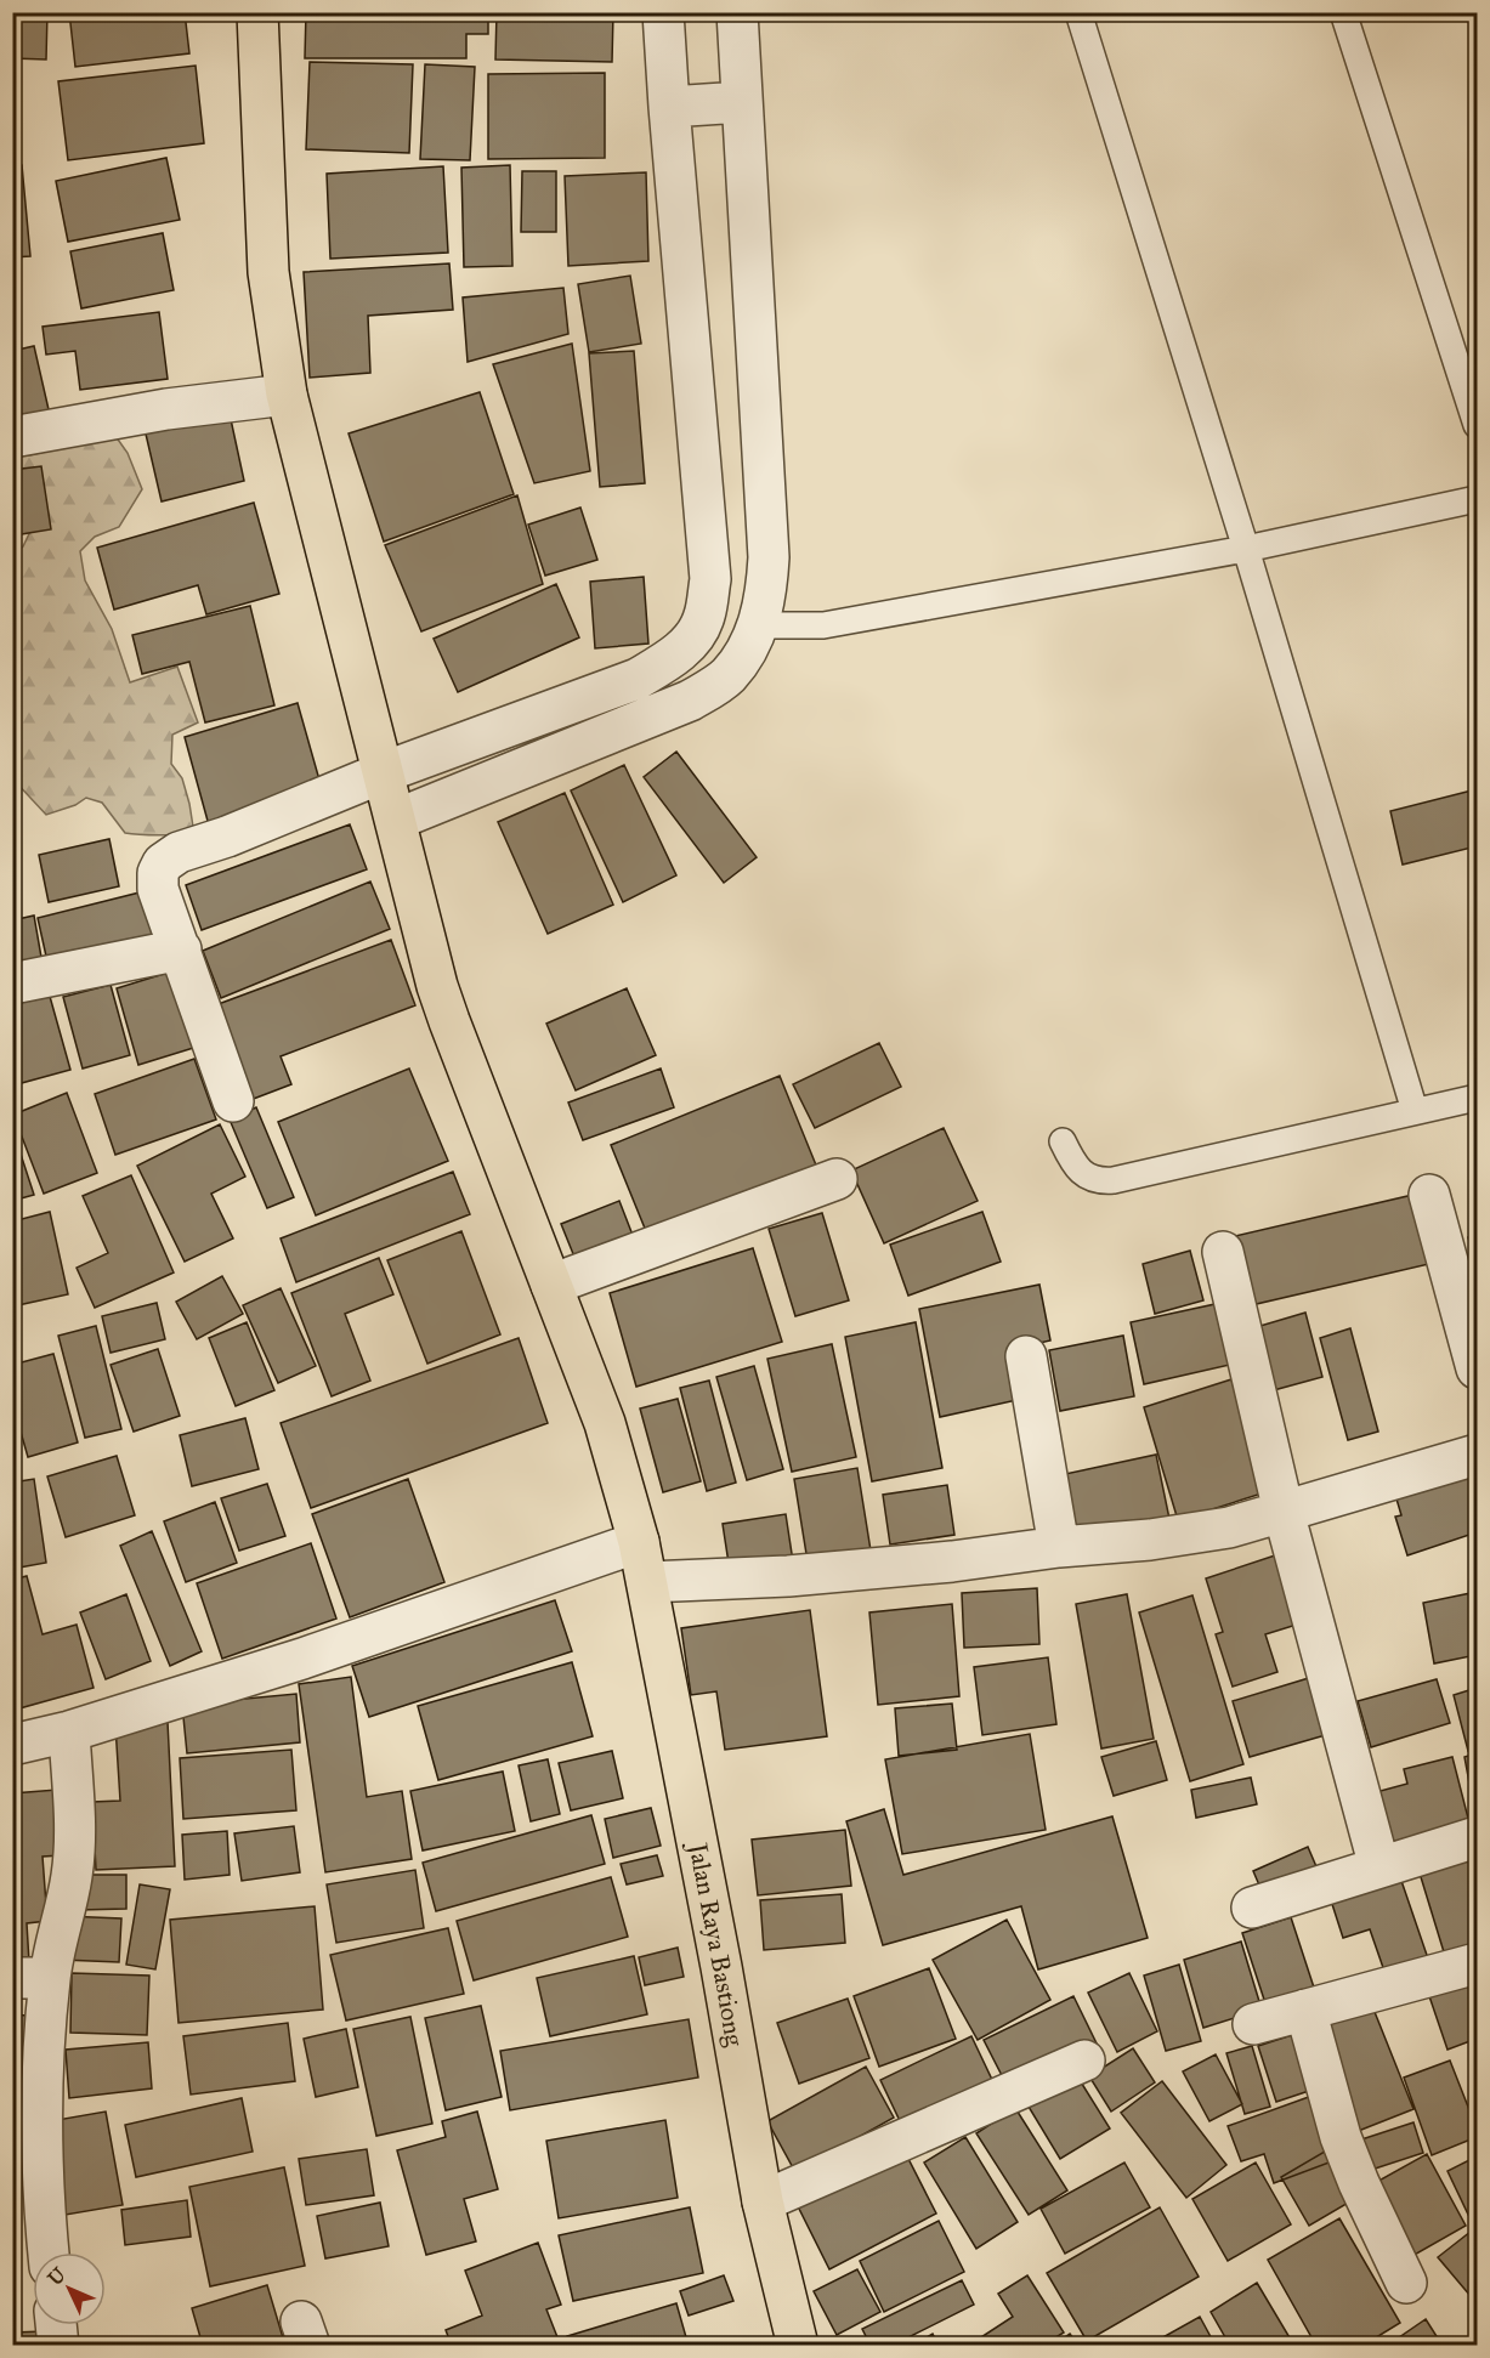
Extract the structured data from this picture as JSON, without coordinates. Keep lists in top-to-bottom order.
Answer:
{
  "streets": {
    "highway": ["Jalan Raya Bastiong"]
  },
  "north": "top left"
}
